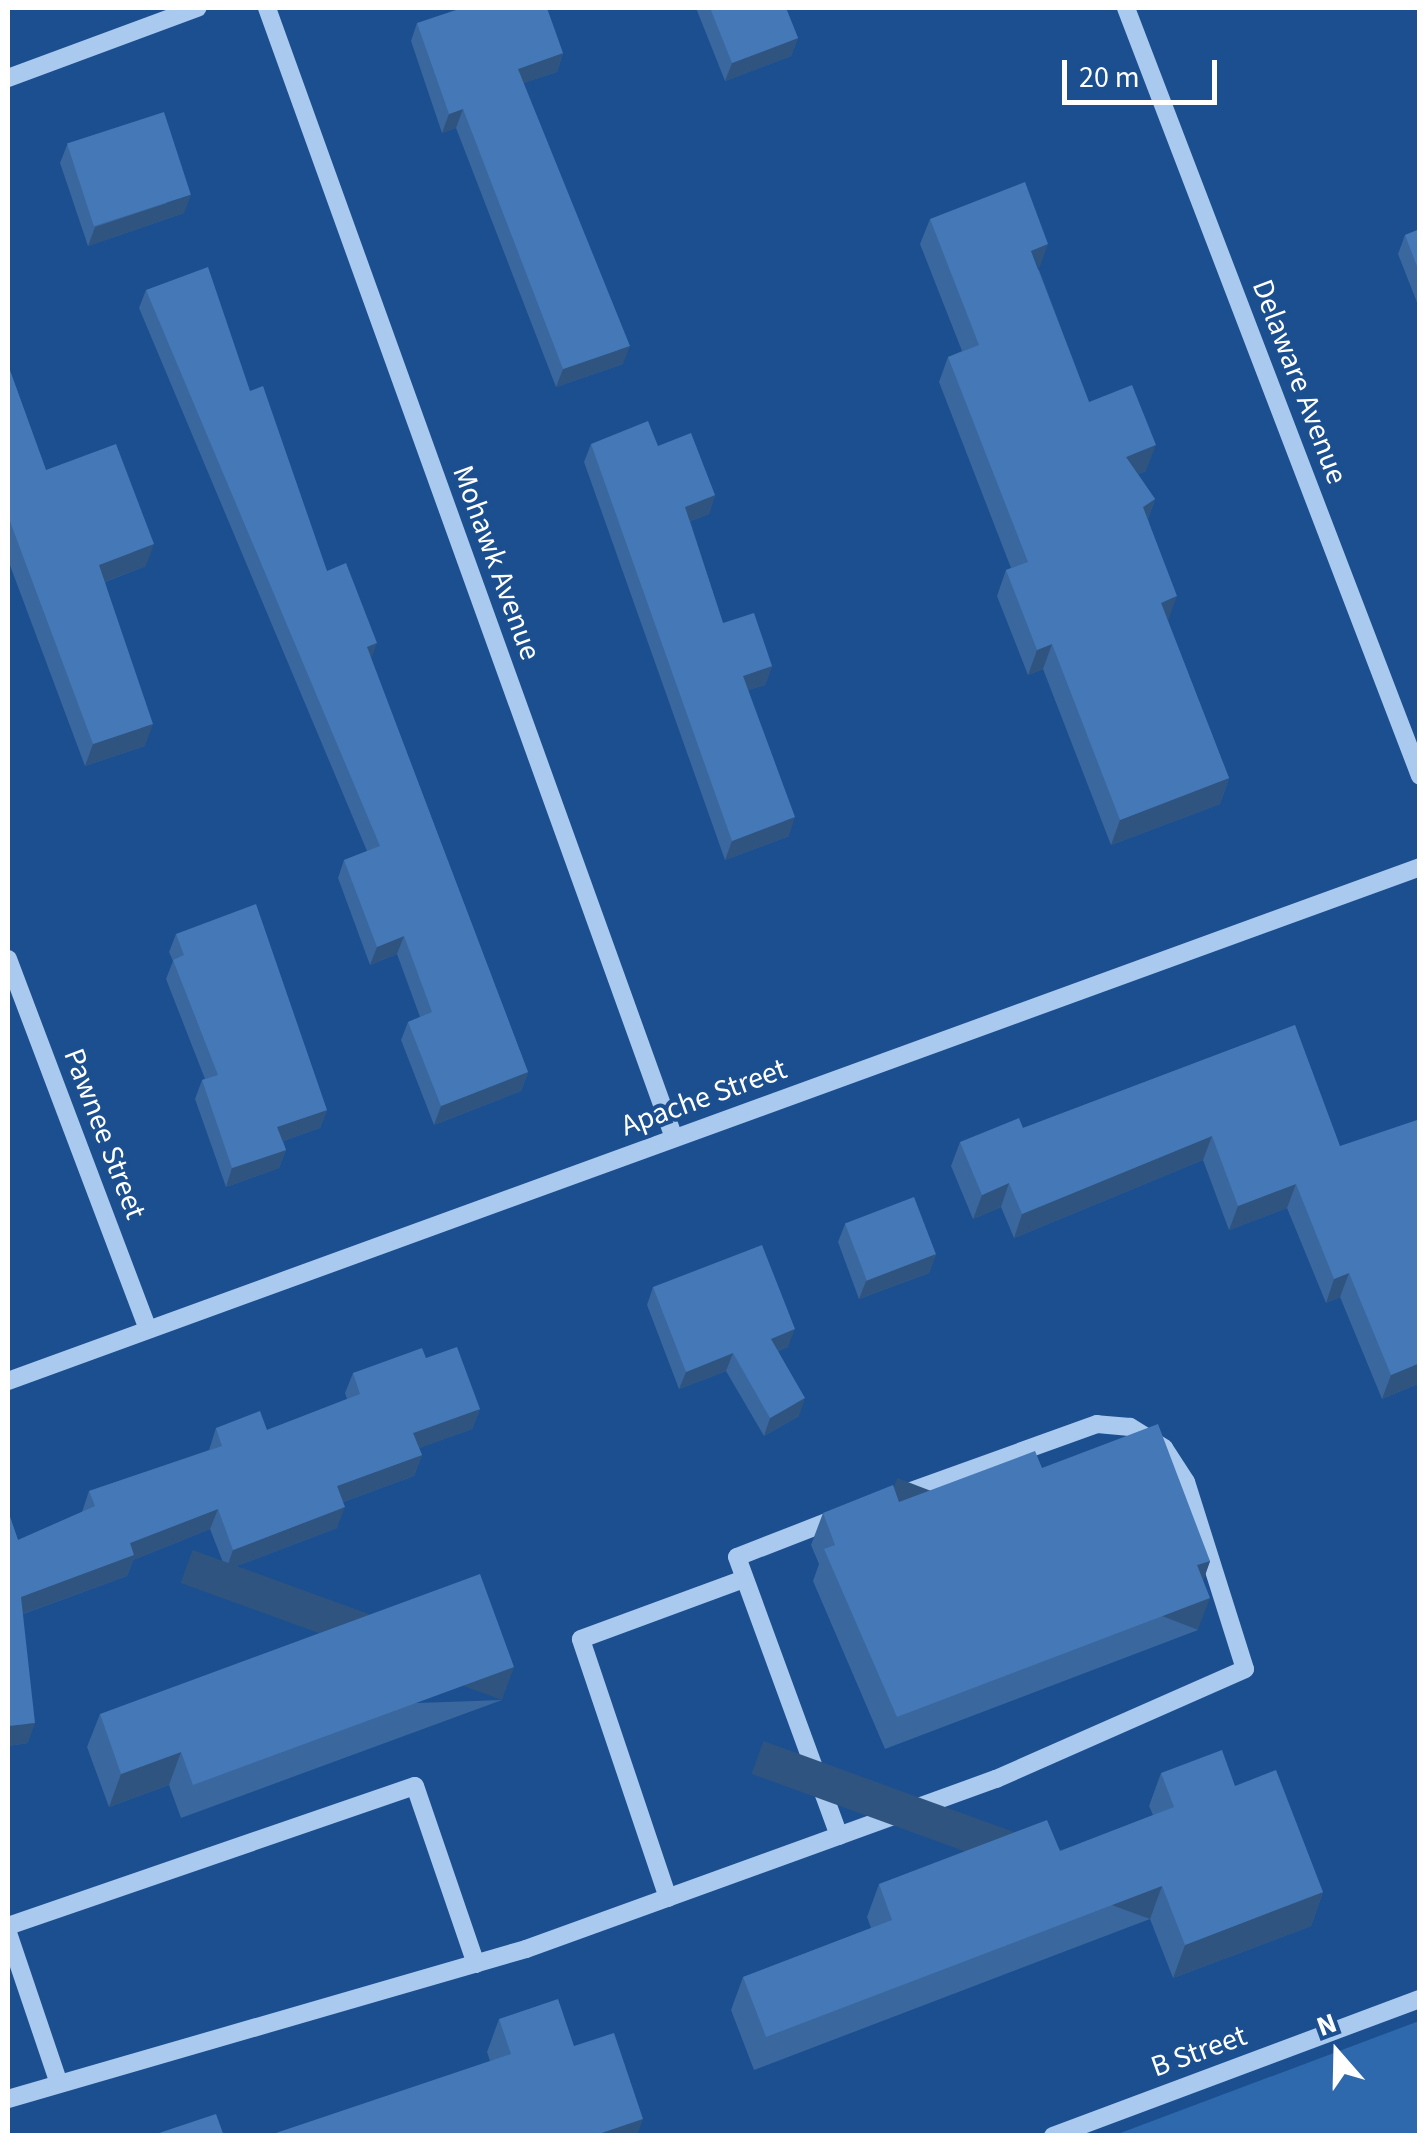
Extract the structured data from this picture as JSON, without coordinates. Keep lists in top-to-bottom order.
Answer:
{
  "streets": {
    "street": [
      "Delaware Avenue",
      "Mohawk Avenue",
      "Apache Street",
      "Pawnee Street",
      "B Street"
    ]
  },
  "crossings": [
    ["Mohawk Avenue", "Apache Street"],
    ["Apache Street", "Pawnee Street"]
  ],
  "scale_bar": "20 m",
  "north": "top"
}
